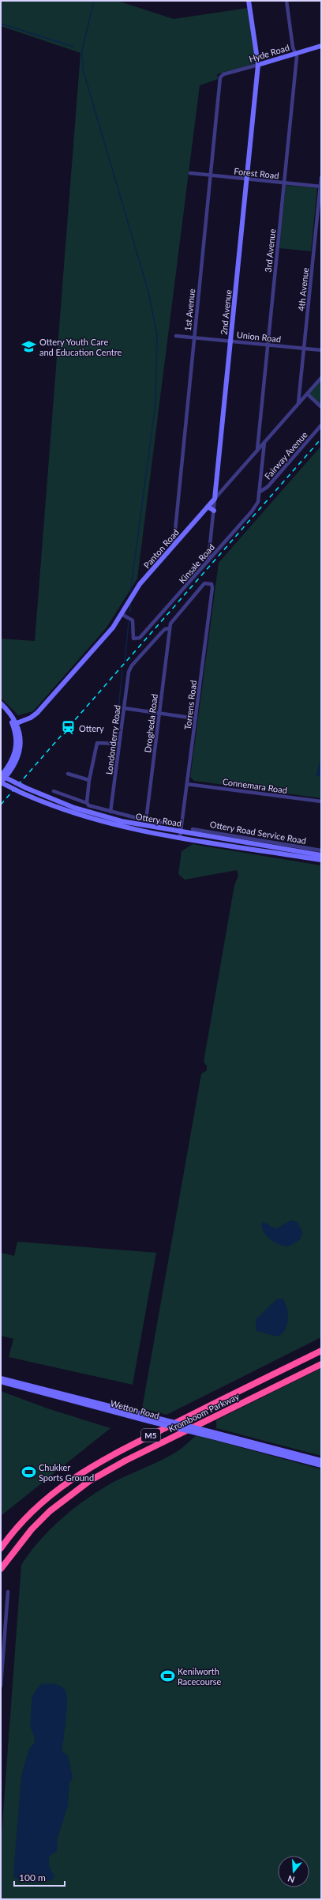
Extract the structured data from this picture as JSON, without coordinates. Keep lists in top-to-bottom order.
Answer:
{
  "streets": {
    "highway": ["Kromboom Parkway", "M5"],
    "main road": [
      "Hyde Road",
      "2nd Avenue",
      "Panton Road",
      "Ottery Road",
      "Wetton Road"
    ],
    "street": [
      "Forest Road",
      "3rd Avenue",
      "4th Avenue",
      "1st Avenue",
      "Union Road",
      "Fairway Avenue",
      "Kinsale Road",
      "Torrens Road",
      "Drogheda Road",
      "Londonderry Road",
      "Connemara Road",
      "Ottery Road Service Road"
    ]
  },
  "crossings": [
    ["Hyde Road", "3rd Avenue"],
    ["Hyde Road", "1st Avenue"],
    ["Hyde Road", "2nd Avenue"],
    ["Forest Road", "3rd Avenue"],
    ["Forest Road", "4th Avenue"],
    ["Forest Road", "1st Avenue"],
    ["Forest Road", "2nd Avenue"],
    ["3rd Avenue", "Union Road"],
    ["3rd Avenue", "Panton Road"],
    ["4th Avenue", "Union Road"],
    ["4th Avenue", "Panton Road"],
    ["1st Avenue", "Union Road"],
    ["1st Avenue", "Panton Road"],
    ["2nd Avenue", "Union Road"],
    ["2nd Avenue", "Panton Road"],
    ["2nd Avenue", "Kinsale Road"],
    ["Fairway Avenue", "Kinsale Road"],
    ["Panton Road", "Kinsale Road"],
    ["Torrens Road", "Drogheda Road"],
    ["Torrens Road", "Londonderry Road"],
    ["Torrens Road", "Connemara Road"],
    ["Torrens Road", "Ottery Road"],
    ["Drogheda Road", "Londonderry Road"]
  ],
  "places": {
    "school or university": ["Ottery Youth Care and Education Centre"],
    "station": ["Ottery"],
    "sports": ["Chukker Sports Ground", "Kenilworth Racecourse"]
  },
  "scale_bar": "100 m",
  "north": "bottom"
}
